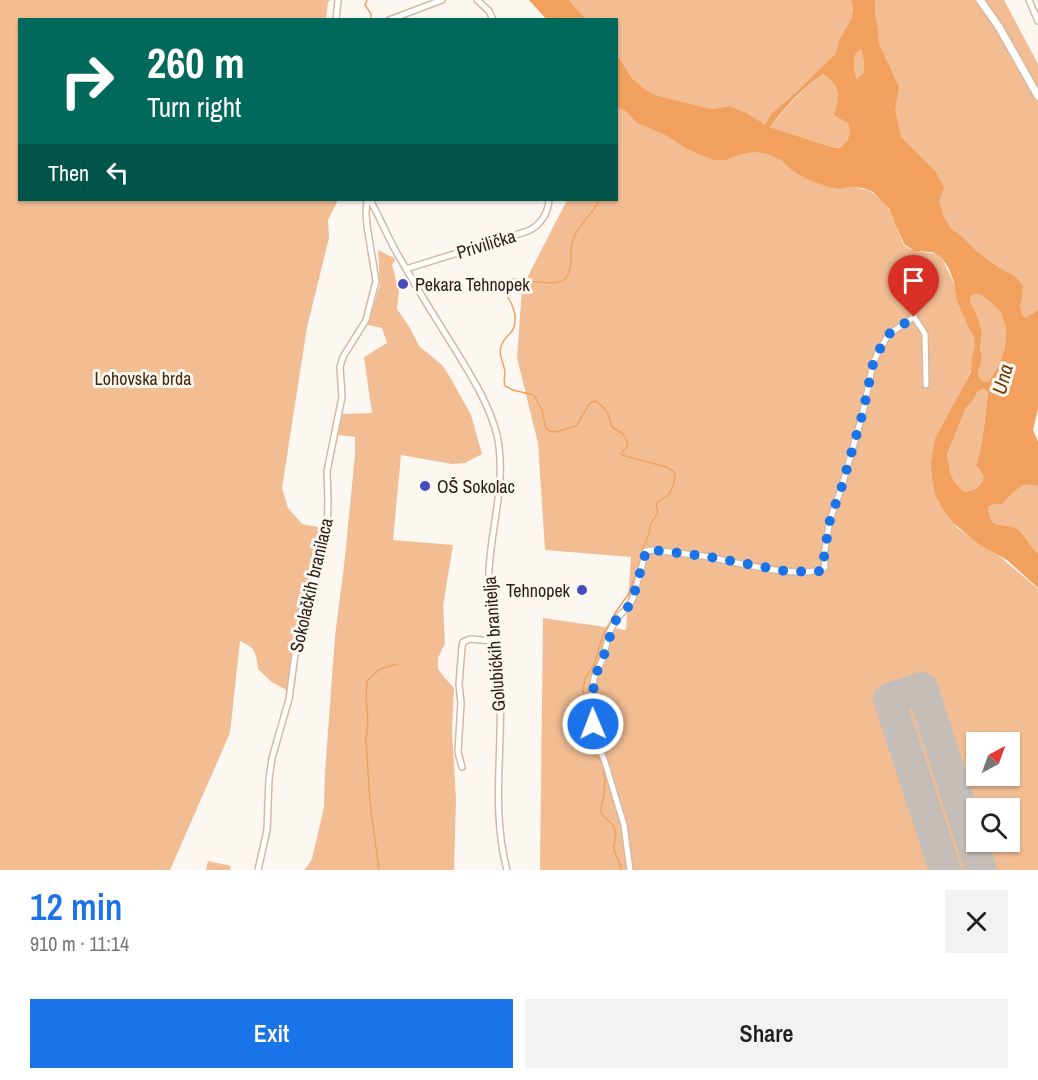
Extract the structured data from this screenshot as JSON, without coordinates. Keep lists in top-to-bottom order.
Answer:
{
  "streets": {
    "street": ["Privilička", "Sokolačkih branilaca", "Golubićkih branitelja"]
  },
  "crossings": [
    ["Privilička", "Golubićkih branitelja"]
  ],
  "water": ["Una"],
  "parks": ["Lohovska brda"],
  "places": ["Pekara Tehnopek", "OŠ Sokolac", "Tehnopek"],
  "north": "top right",
  "page": {
    "turn": ["260 m", "Turn right"],
    "then": "Then",
    "heading": ["12 min", "910 m · 11:14"],
    "buttons": ["Exit", "Share"]
  }
}
